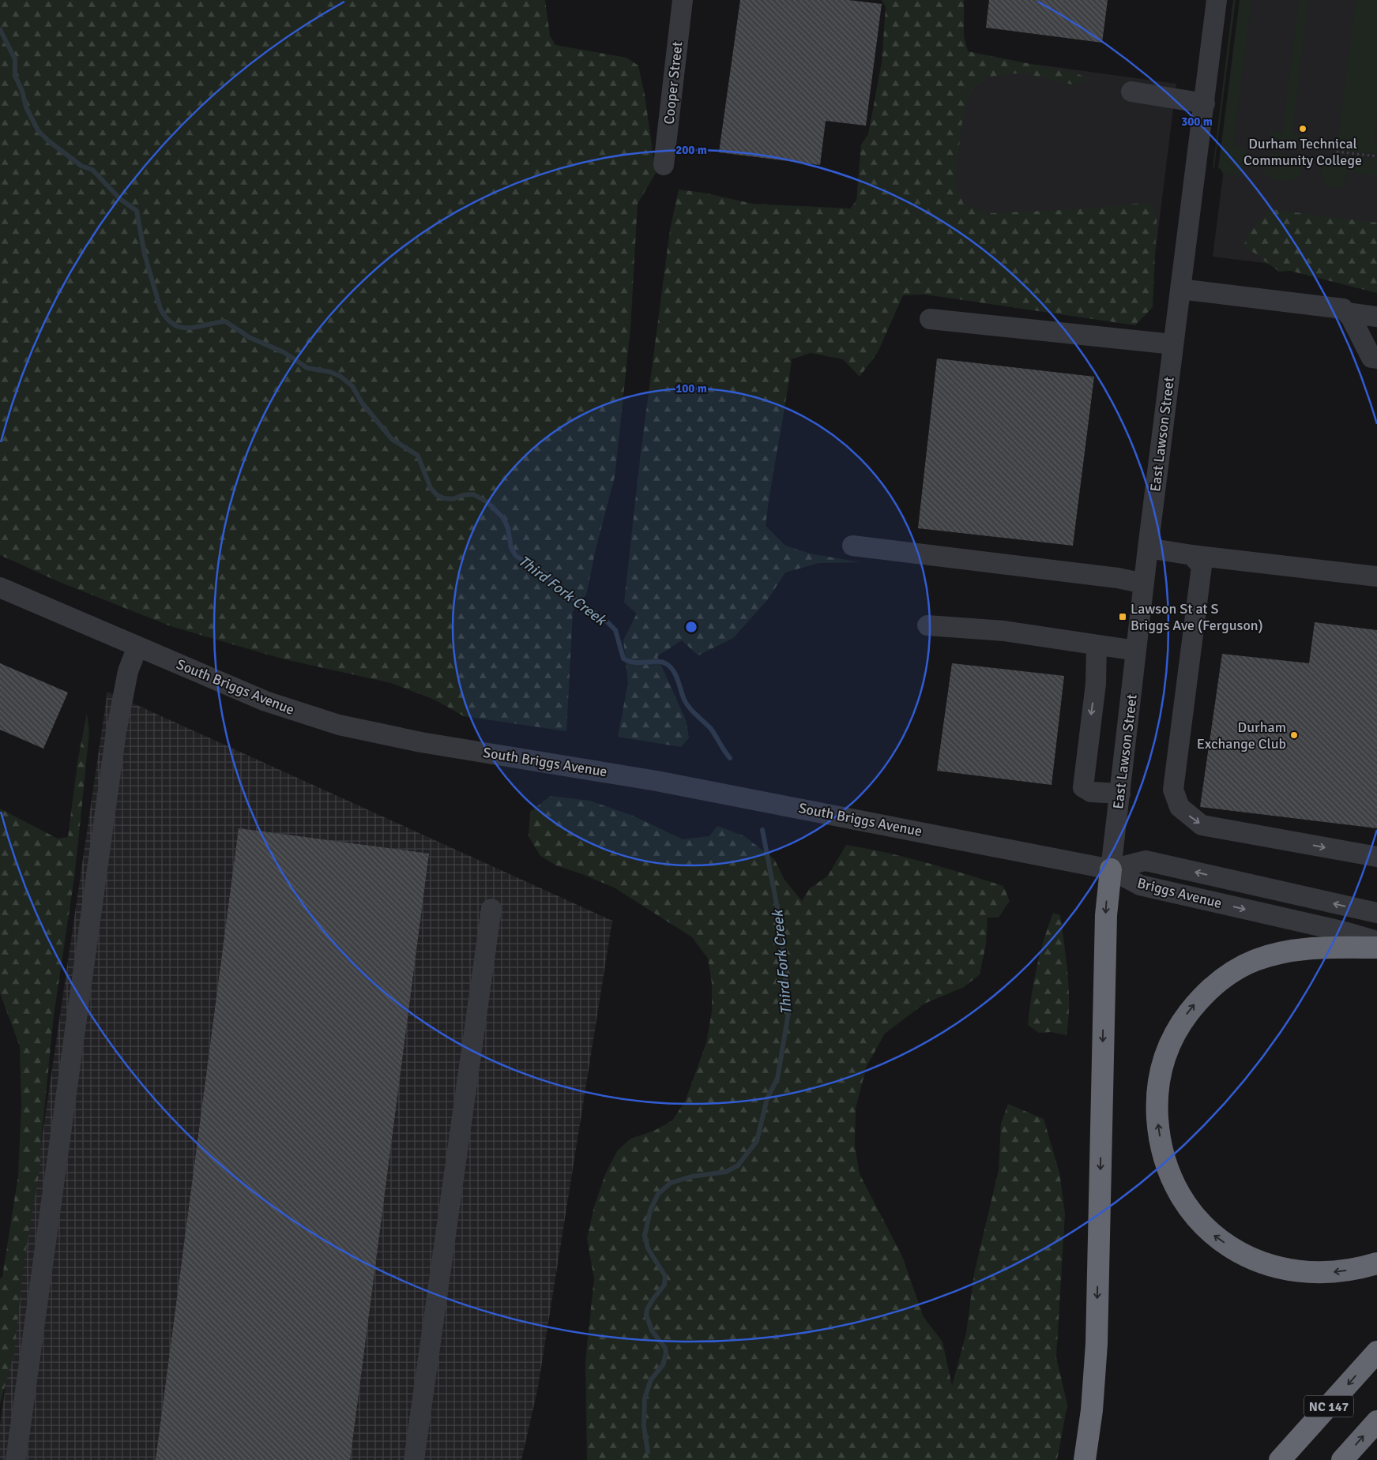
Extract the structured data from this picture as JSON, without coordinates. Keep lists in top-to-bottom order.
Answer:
{
  "streets": {
    "highway": ["NC 147"],
    "street": [
      "Cooper Street",
      "East Lawson Street",
      "South Briggs Avenue",
      "Briggs Avenue"
    ]
  },
  "crossings": [
    ["East Lawson Street", "South Briggs Avenue"],
    ["East Lawson Street", "Briggs Avenue"],
    ["South Briggs Avenue", "Briggs Avenue"]
  ],
  "water": ["Third Fork Creek"],
  "places": {
    "other": ["Durham Technical Community College", "Durham Exchange Club"],
    "transit": ["Lawson St at S Briggs Ave (Ferguson)"]
  },
  "rings": ["300 m", "200 m", "100 m"]
}
